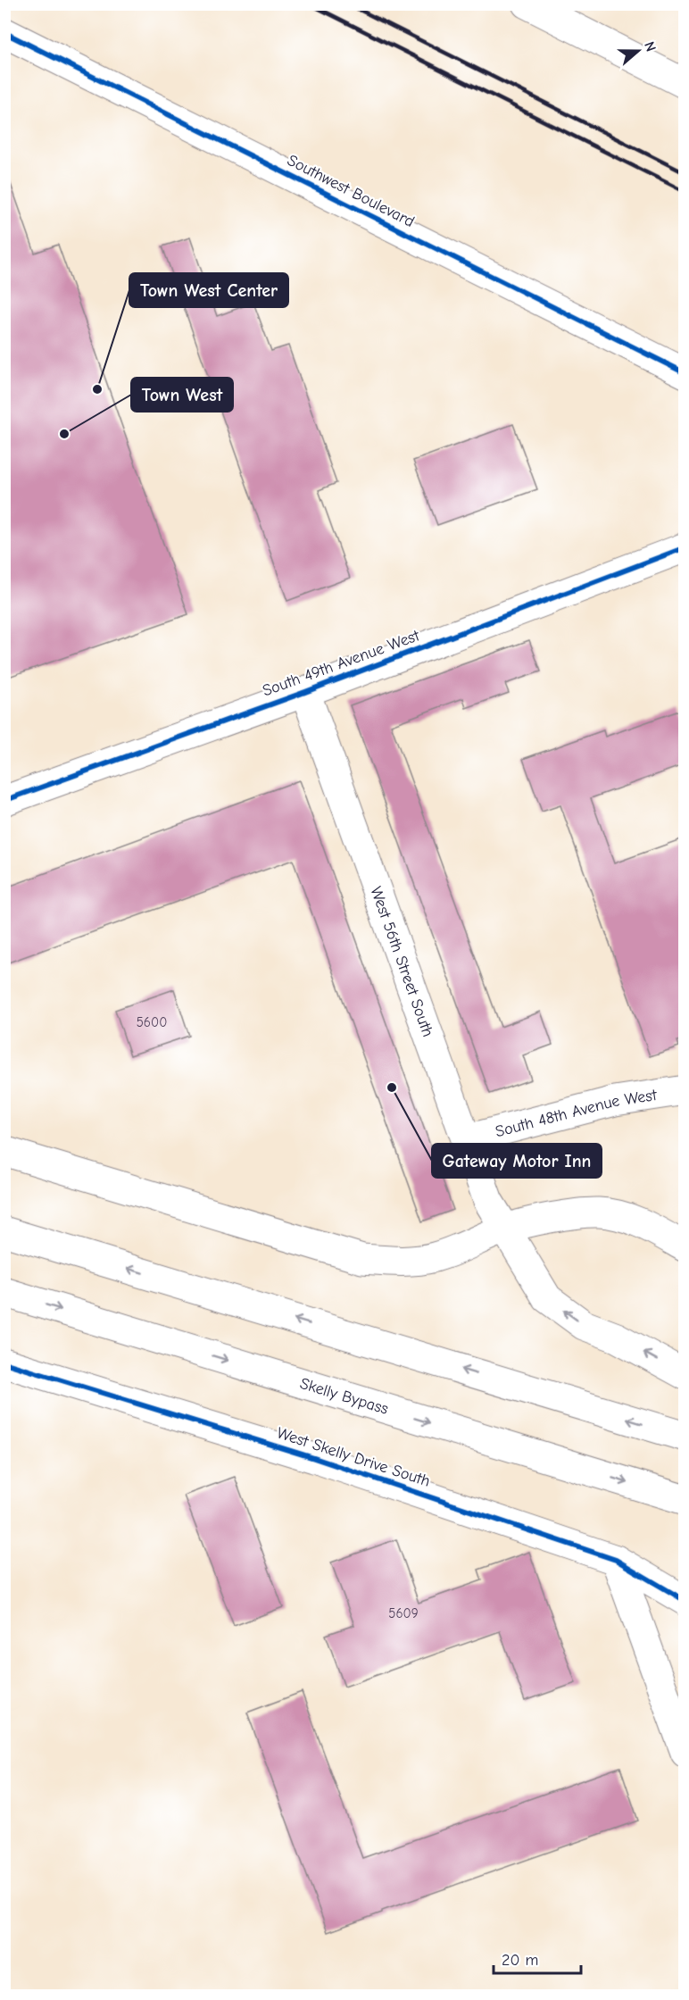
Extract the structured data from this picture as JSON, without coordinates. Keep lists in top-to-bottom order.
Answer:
{
  "streets": {
    "main road": [
      "Southwest Boulevard",
      "South 49th Avenue West",
      "West 56th Street South",
      "South 48th Avenue West",
      "Skelly Bypass",
      "West Skelly Drive South"
    ]
  },
  "crossings": [
    ["South 49th Avenue West", "West 56th Street South"],
    ["West 56th Street South", "South 48th Avenue West"]
  ],
  "places": ["Town West Center", "Town West", "Gateway Motor Inn"],
  "house_numbers": ["5600", "5609"],
  "scale_bar": "20 m",
  "north": "right"
}
